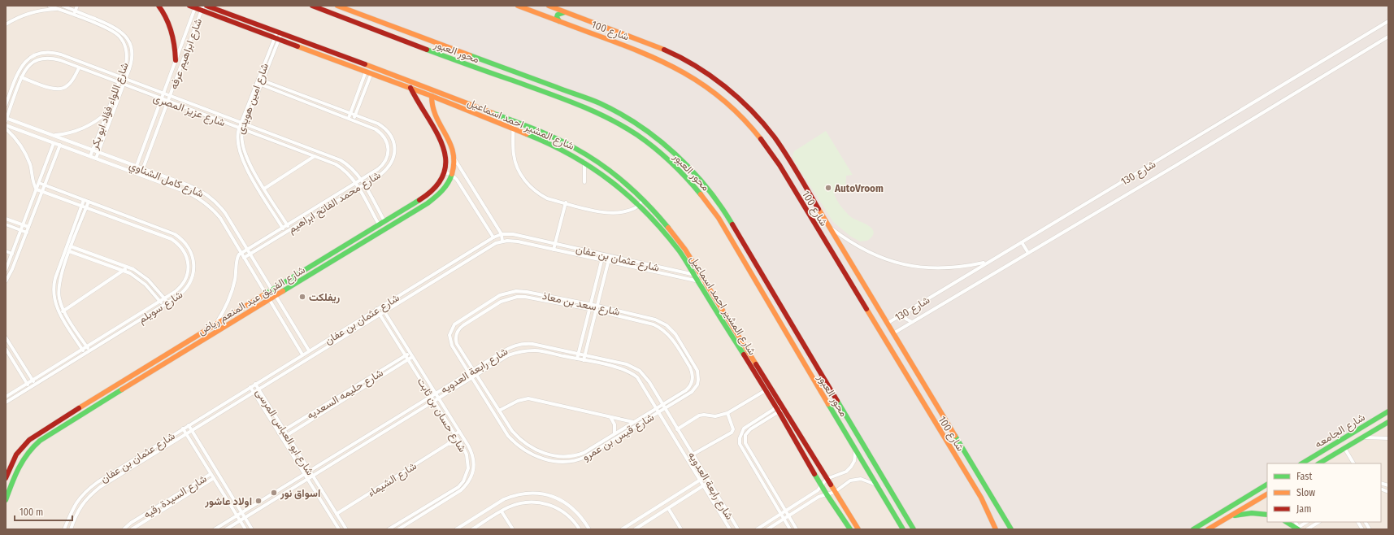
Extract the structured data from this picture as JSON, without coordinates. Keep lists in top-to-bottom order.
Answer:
{
  "streets": {
    "main road": [
      "شارع 100",
      "محور العبور",
      "شارع المشير احمد اسماعيل",
      "شارع الفريق عبد المنعم رياض",
      "شارع الجامعه"
    ],
    "street": [
      "شارع ابراهيم عرفه",
      "شارع امين هويدى",
      "شارع اللواء فؤاد ابو بكر",
      "شارع عزيز المصرى",
      "شارع 130",
      "شارع كامل الشناوي",
      "شارع محمد الفاتح ابراهيم",
      "شارع عثمان بن عفان",
      "شارع سعد بن معاذ",
      "شارع سويلم",
      "شارع رابعة العدويه",
      "شارع حليمه السعديه",
      "شارع حسان بن ثابت",
      "شارع ابو العباس المرسى",
      "شارع قيس بن عمرو",
      "شارع الشيماء",
      "شارع السيدة رقيه"
    ]
  },
  "crossings": [
    ["شارع 100", "شارع 130"],
    ["شارع ابراهيم عرفه", "شارع عزيز المصرى"],
    ["شارع ابراهيم عرفه", "شارع المشير احمد اسماعيل"],
    ["شارع ابراهيم عرفه", "شارع كامل الشناوي"],
    ["شارع امين هويدى", "شارع عزيز المصرى"],
    ["شارع امين هويدى", "شارع المشير احمد اسماعيل"],
    ["شارع امين هويدى", "شارع محمد الفاتح ابراهيم"],
    ["شارع اللواء فؤاد ابو بكر", "شارع عزيز المصرى"],
    ["شارع اللواء فؤاد ابو بكر", "شارع كامل الشناوي"],
    ["شارع عزيز المصرى", "شارع كامل الشناوي"],
    ["شارع عزيز المصرى", "شارع محمد الفاتح ابراهيم"],
    ["شارع عزيز المصرى", "شارع الفريق عبد المنعم رياض"],
    ["شارع المشير احمد اسماعيل", "شارع عثمان بن عفان"],
    ["شارع المشير احمد اسماعيل", "شارع الفريق عبد المنعم رياض"],
    ["شارع كامل الشناوي", "شارع محمد الفاتح ابراهيم"],
    ["شارع كامل الشناوي", "شارع عثمان بن عفان"],
    ["شارع كامل الشناوي", "شارع الفريق عبد المنعم رياض"],
    ["شارع عثمان بن عفان", "شارع حسان بن ثابت"],
    ["شارع عثمان بن عفان", "شارع ابو العباس المرسى"],
    ["شارع سعد بن معاذ", "شارع رابعة العدويه"],
    ["شارع سعد بن معاذ", "شارع قيس بن عمرو"],
    ["شارع رابعة العدويه", "شارع حسان بن ثابت"],
    ["شارع رابعة العدويه", "شارع ابو العباس المرسى"],
    ["شارع رابعة العدويه", "شارع قيس بن عمرو"],
    ["شارع حليمه السعديه", "شارع حسان بن ثابت"],
    ["شارع حليمه السعديه", "شارع ابو العباس المرسى"],
    ["شارع حسان بن ثابت", "شارع الشيماء"],
    ["شارع ابو العباس المرسى", "شارع الشيماء"]
  ],
  "places": [
    "AutoVroom",
    "ريفلكت",
    "اسواق نور",
    "اولاد عاشور"
  ],
  "legend": ["Fast", "Slow", "Jam"],
  "scale_bar": "100 m"
}
